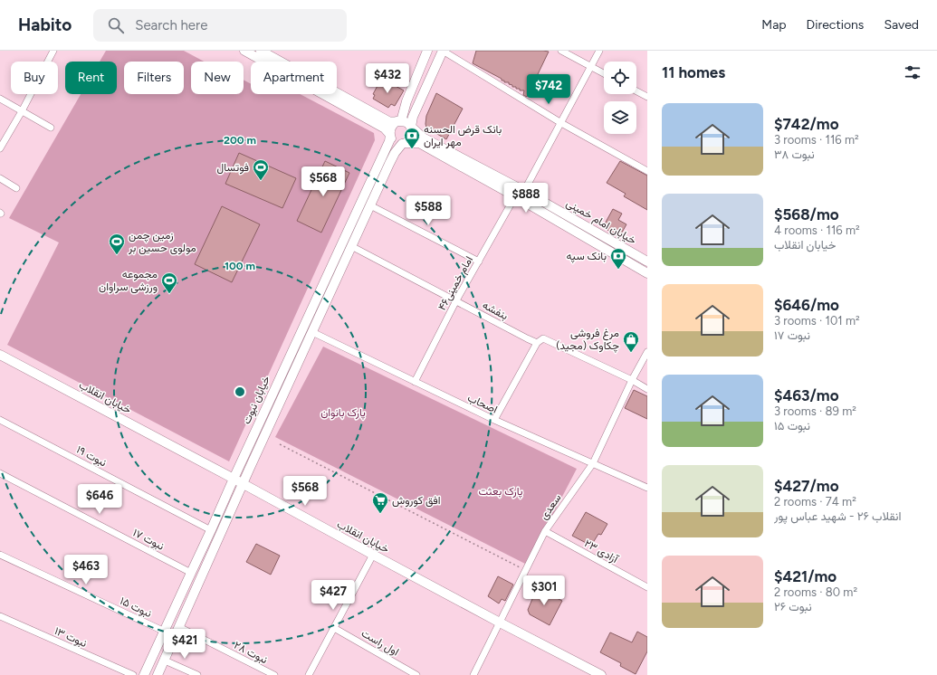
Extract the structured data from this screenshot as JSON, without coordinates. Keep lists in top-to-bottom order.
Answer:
{
  "streets": {
    "main road": ["خیابان امام خمینی", "خیابان انقلاب", "خیابان نبوت"],
    "street": [
      "امام خمینی۴۶",
      "بنفشه",
      "اصحاب",
      "نبوت ۱۹",
      "سعدی",
      "نبوت ۱۷",
      "آزادی ۲۳",
      "نبوت ۱۵",
      "نبوت ۱۳",
      "اول راست",
      "نبوت ۲۸"
    ]
  },
  "crossings": [
    ["خیابان امام خمینی", "امام خمینی۴۶"],
    ["خیابان امام خمینی", "خیابان نبوت"],
    ["امام خمینی۴۶", "بنفشه"],
    ["امام خمینی۴۶", "اصحاب"],
    ["بنفشه", "خیابان نبوت"],
    ["بنفشه", "سعدی"],
    ["خیابان انقلاب", "خیابان نبوت"],
    ["خیابان انقلاب", "سعدی"],
    ["خیابان نبوت", "اصحاب"],
    ["خیابان نبوت", "نبوت ۱۹"],
    ["خیابان نبوت", "نبوت ۱۷"],
    ["خیابان نبوت", "نبوت ۱۵"],
    ["خیابان نبوت", "نبوت ۲۸"],
    ["اصحاب", "سعدی"],
    ["سعدی", "آزادی ۲۳"]
  ],
  "parks": ["پارک بانوان", "پارک بعثت"],
  "places": {
    "bank": ["بانک قرض الحسنه مهر ایران", "بانک سپه"],
    "sports": ["فوتسال", "زمین چمن مولوی حسین بر", "مجموعه ورزشی سراوان"],
    "shop": ["مرغ فروشی چکاوک (مجید)"],
    "supermarket": ["افق کوروش"]
  },
  "page": {
    "header": "Habito",
    "search": "Search here",
    "nav": ["Map", "Directions", "Saved"],
    "heading": "11 homes",
    "chip": [
      "Buy",
      "Rent",
      "Filters",
      "New",
      "Apartment"
    ],
    "price": [
      "$432",
      "$742",
      "$568",
      "$888",
      "$588",
      "$568",
      "$646",
      "$463",
      "$301",
      "$427",
      "$421"
    ],
    "list": [
      {
        "name": "$742/mo",
        "note": "3 rooms · 116 m² · نبوت ۳۸"
      },
      {
        "name": "$568/mo",
        "note": "4 rooms · 116 m² · خیابان انقلاب"
      },
      {
        "name": "$646/mo",
        "note": "3 rooms · 101 m² · نبوت ۱۷"
      },
      {
        "name": "$463/mo",
        "note": "3 rooms · 89 m² · نبوت ۱۵"
      },
      {
        "name": "$427/mo",
        "note": "2 rooms · 74 m² · انقلاب ۲۶ - شهید عباس پور"
      },
      {
        "name": "$421/mo",
        "note": "2 rooms · 80 m² · نبوت ۲۶"
      }
    ]
  },
  "rings": ["200 m", "100 m"]
}
